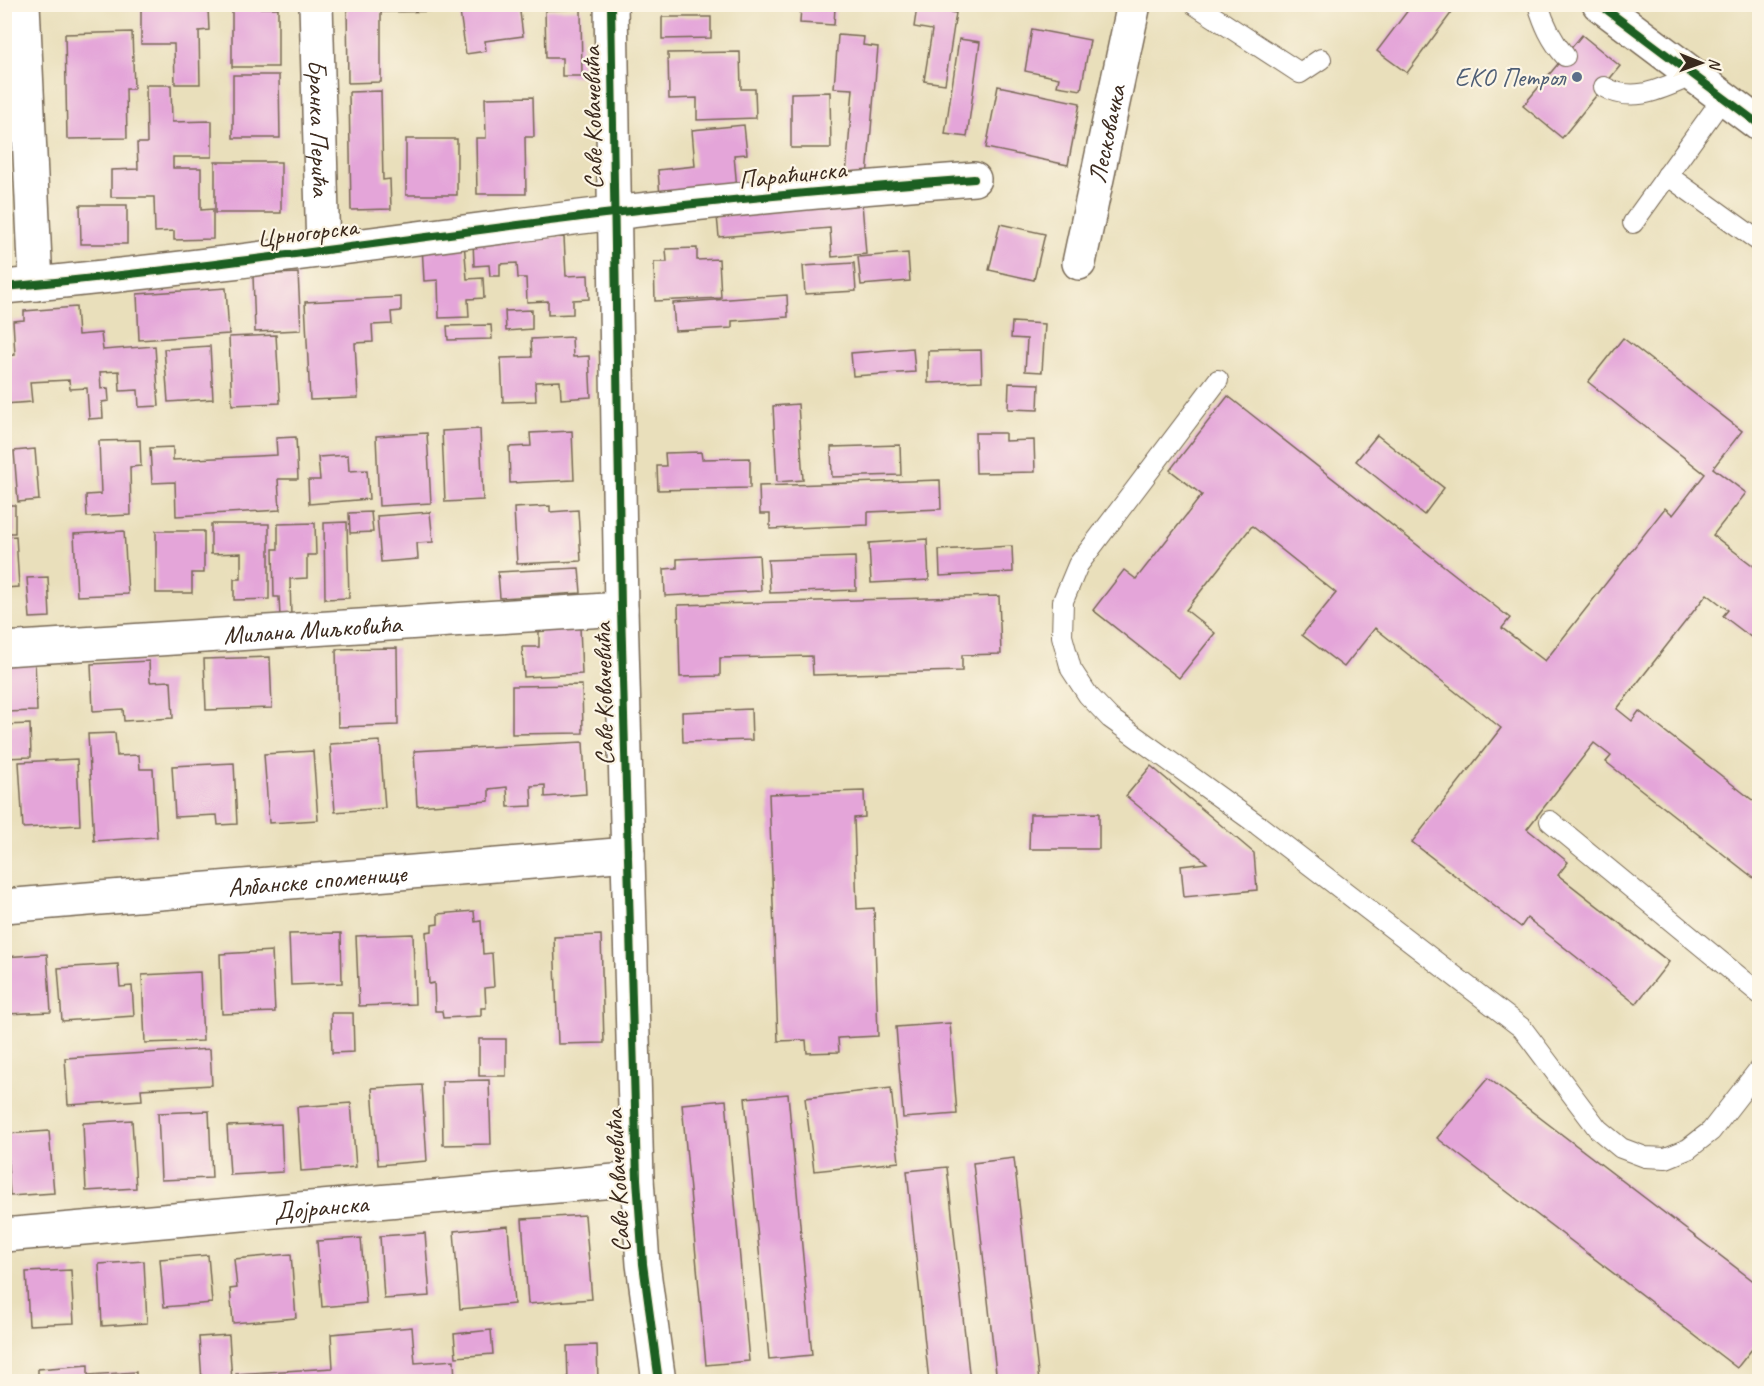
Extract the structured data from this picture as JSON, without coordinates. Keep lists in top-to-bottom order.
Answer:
{
  "streets": {
    "street": [
      "Саве Ковачевића",
      "Бранка Перића",
      "Лесковачка",
      "Параћинска",
      "Црногорска",
      "Милана Миљковића",
      "Албанске споменице",
      "Дојранска"
    ]
  },
  "crossings": [
    ["Саве Ковачевића", "Параћинска"],
    ["Саве Ковачевића", "Црногорска"],
    ["Саве Ковачевића", "Милана Миљковића"],
    ["Саве Ковачевића", "Албанске споменице"],
    ["Саве Ковачевића", "Дојранска"],
    ["Бранка Перића", "Црногорска"],
    ["Параћинска", "Црногорска"]
  ],
  "places": ["ЕКО Петрол"],
  "north": "right"
}
